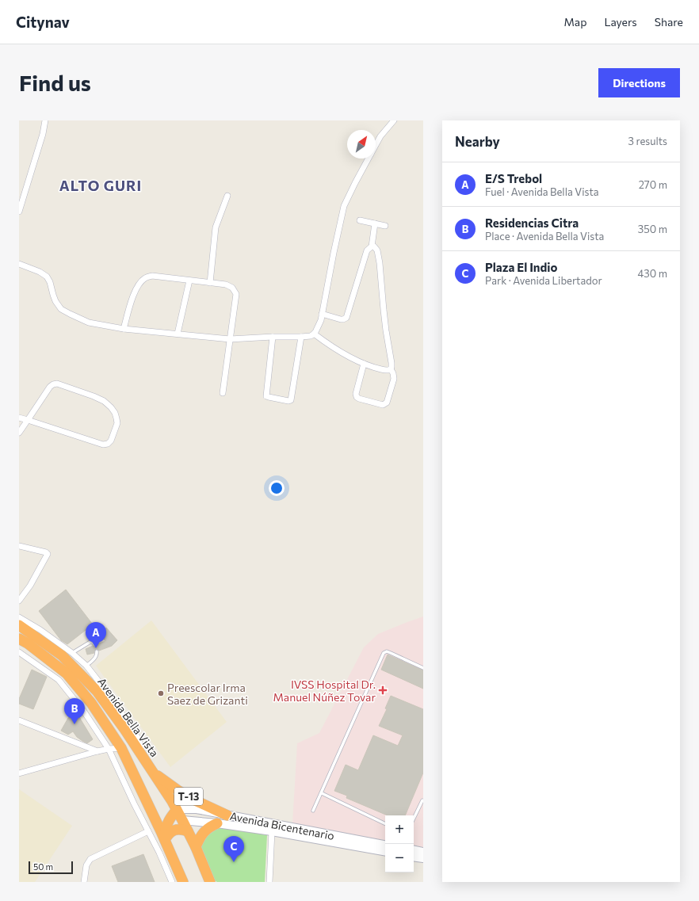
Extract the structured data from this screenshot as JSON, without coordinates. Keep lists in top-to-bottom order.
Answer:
{
  "streets": {
    "highway": ["Avenida Bella Vista", "T-13"],
    "street": ["Avenida Bicentenario"]
  },
  "crossings": [
    ["Avenida Bella Vista", "T-13"],
    ["Avenida Bella Vista", "Avenida Bicentenario"],
    ["T-13", "Avenida Bicentenario"]
  ],
  "districts": ["ALTO GURI"],
  "places": {
    "health": ["IVSS Hospital Dr. Manuel Núñez Tovar"],
    "other": ["Preescolar Irma Saez de Grizanti"]
  },
  "scale_bar": "50 m",
  "north": "top right",
  "page": {
    "header": "Citynav",
    "nav": ["Map", "Layers", "Share"],
    "buttons": "Directions",
    "title": "Find us",
    "heading": ["Nearby", "3 results"],
    "list": [
      {
        "mark": "A",
        "name": "E/S Trebol",
        "note": "Fuel · Avenida Bella Vista",
        "value": "270 m"
      },
      {
        "mark": "B",
        "name": "Residencias Citra",
        "note": "Place · Avenida Bella Vista",
        "value": "350 m"
      },
      {
        "mark": "C",
        "name": "Plaza El Indio",
        "note": "Park · Avenida Libertador",
        "value": "430 m"
      }
    ],
    "pins": ["A", "B", "C"],
    "map_buttons": ["+", "−"],
    "scale": "50 m"
  }
}
